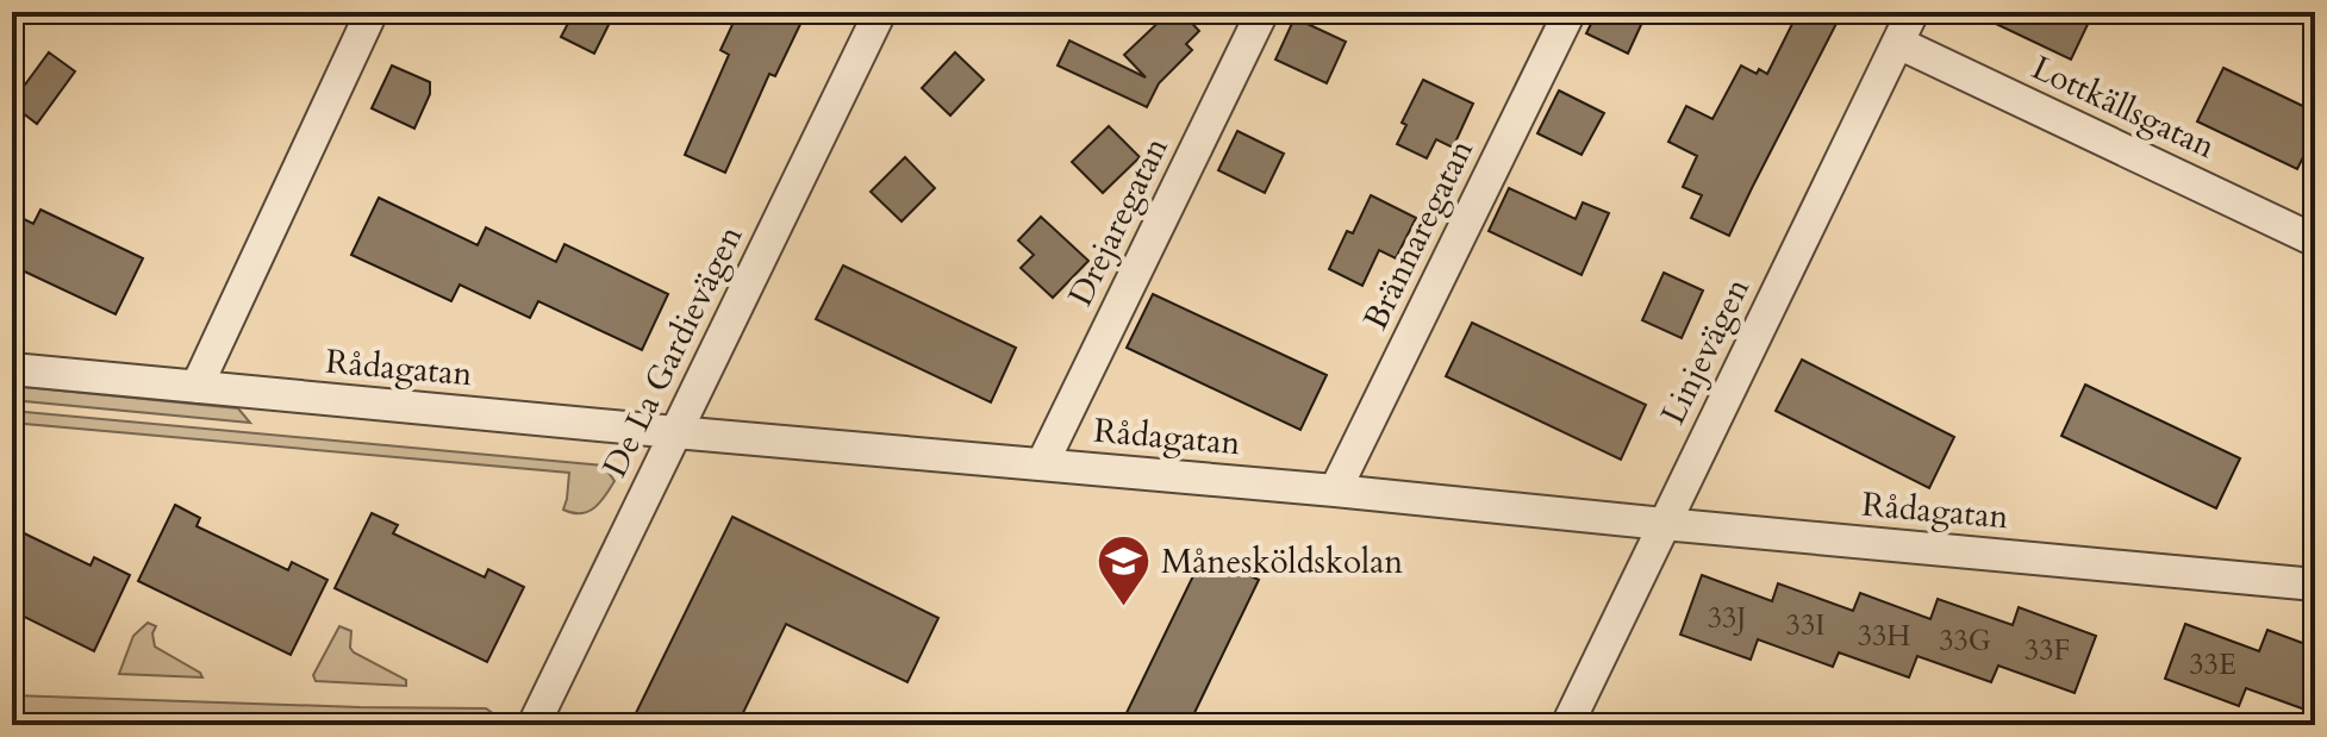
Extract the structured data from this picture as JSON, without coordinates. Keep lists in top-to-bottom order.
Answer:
{
  "streets": {
    "street": [
      "Lottkällsgatan",
      "Drejaregatan",
      "Brännaregatan",
      "De La Gardievägen",
      "Linjevägen",
      "Rådagatan"
    ]
  },
  "crossings": [
    ["Lottkällsgatan", "Linjevägen"],
    ["Drejaregatan", "Rådagatan"],
    ["Brännaregatan", "Rådagatan"],
    ["De La Gardievägen", "Rådagatan"],
    ["Linjevägen", "Rådagatan"]
  ],
  "places": {
    "school or university": ["Månesköldskolan"]
  },
  "house_numbers": [
    "33J",
    "33I",
    "33H",
    "33G",
    "33F",
    "33E"
  ]
}
